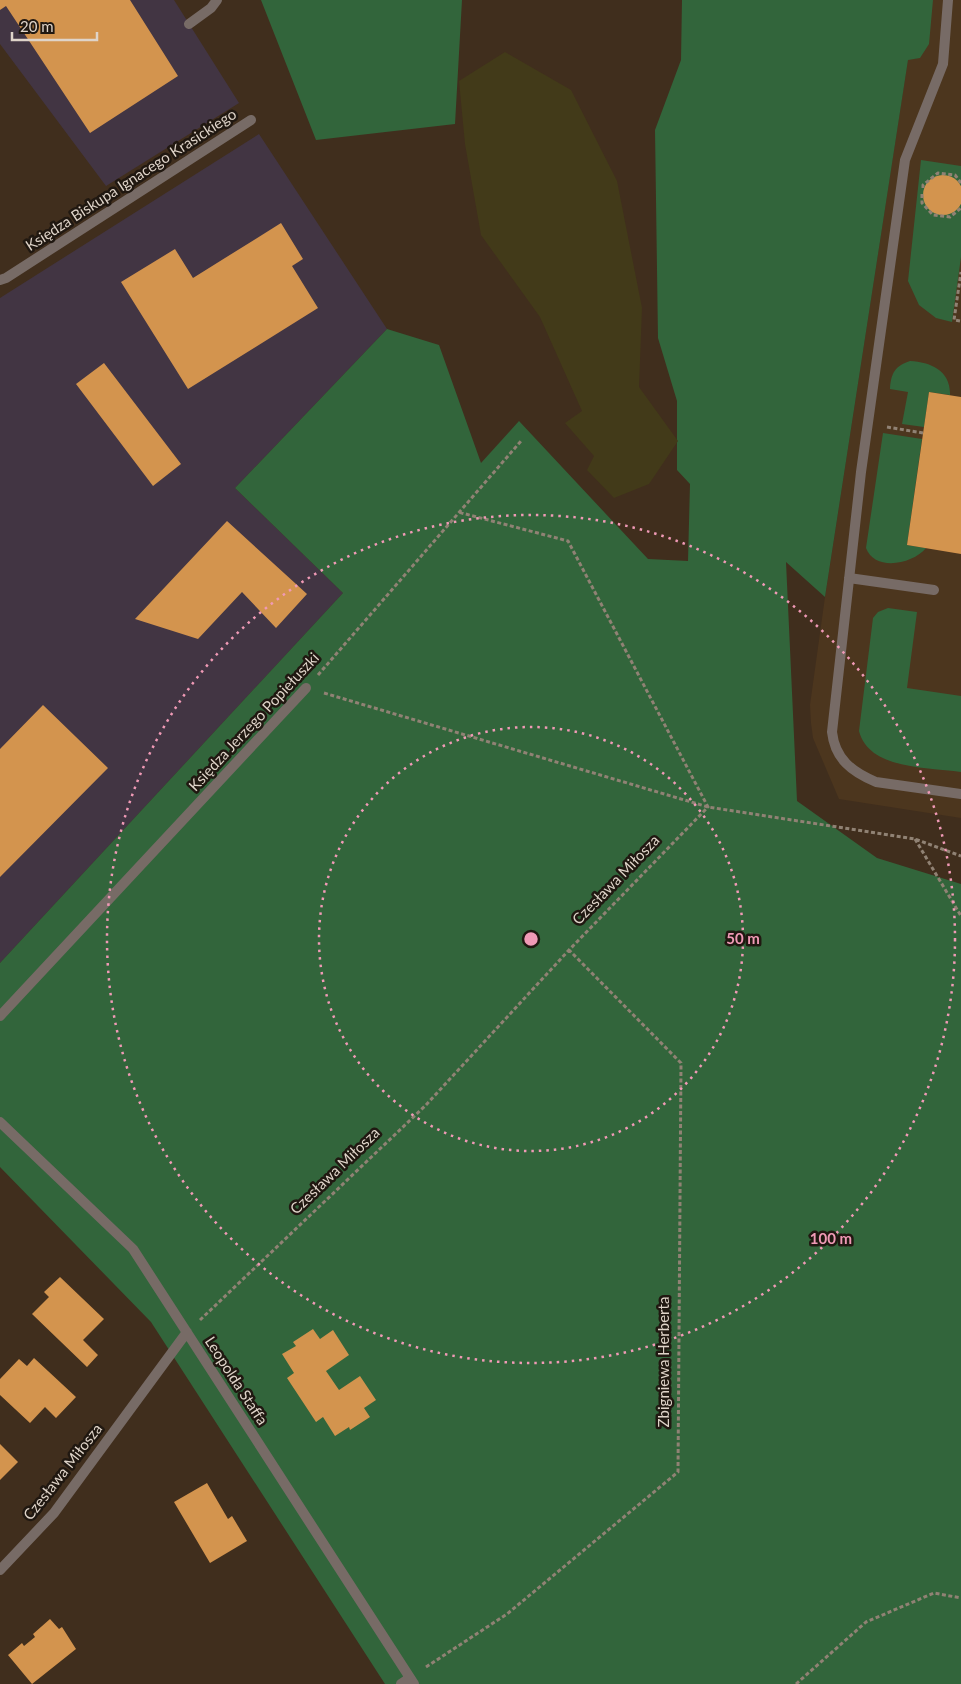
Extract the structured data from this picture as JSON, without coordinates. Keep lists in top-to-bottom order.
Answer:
{
  "streets": {
    "street": [
      "Księdza Biskupa Ignacego Krasickiego",
      "Księdza Jerzego Popiełuszki",
      "Czesława Miłosza",
      "Leopolda Staffa"
    ],
    "path": ["Zbigniewa Herberta"]
  },
  "crossings": [
    ["Czesława Miłosza", "Zbigniewa Herberta"],
    ["Czesława Miłosza", "Leopolda Staffa"],
    ["Zbigniewa Herberta", "Leopolda Staffa"]
  ],
  "scale_bar": "20 m",
  "rings": ["50 m", "100 m"]
}
